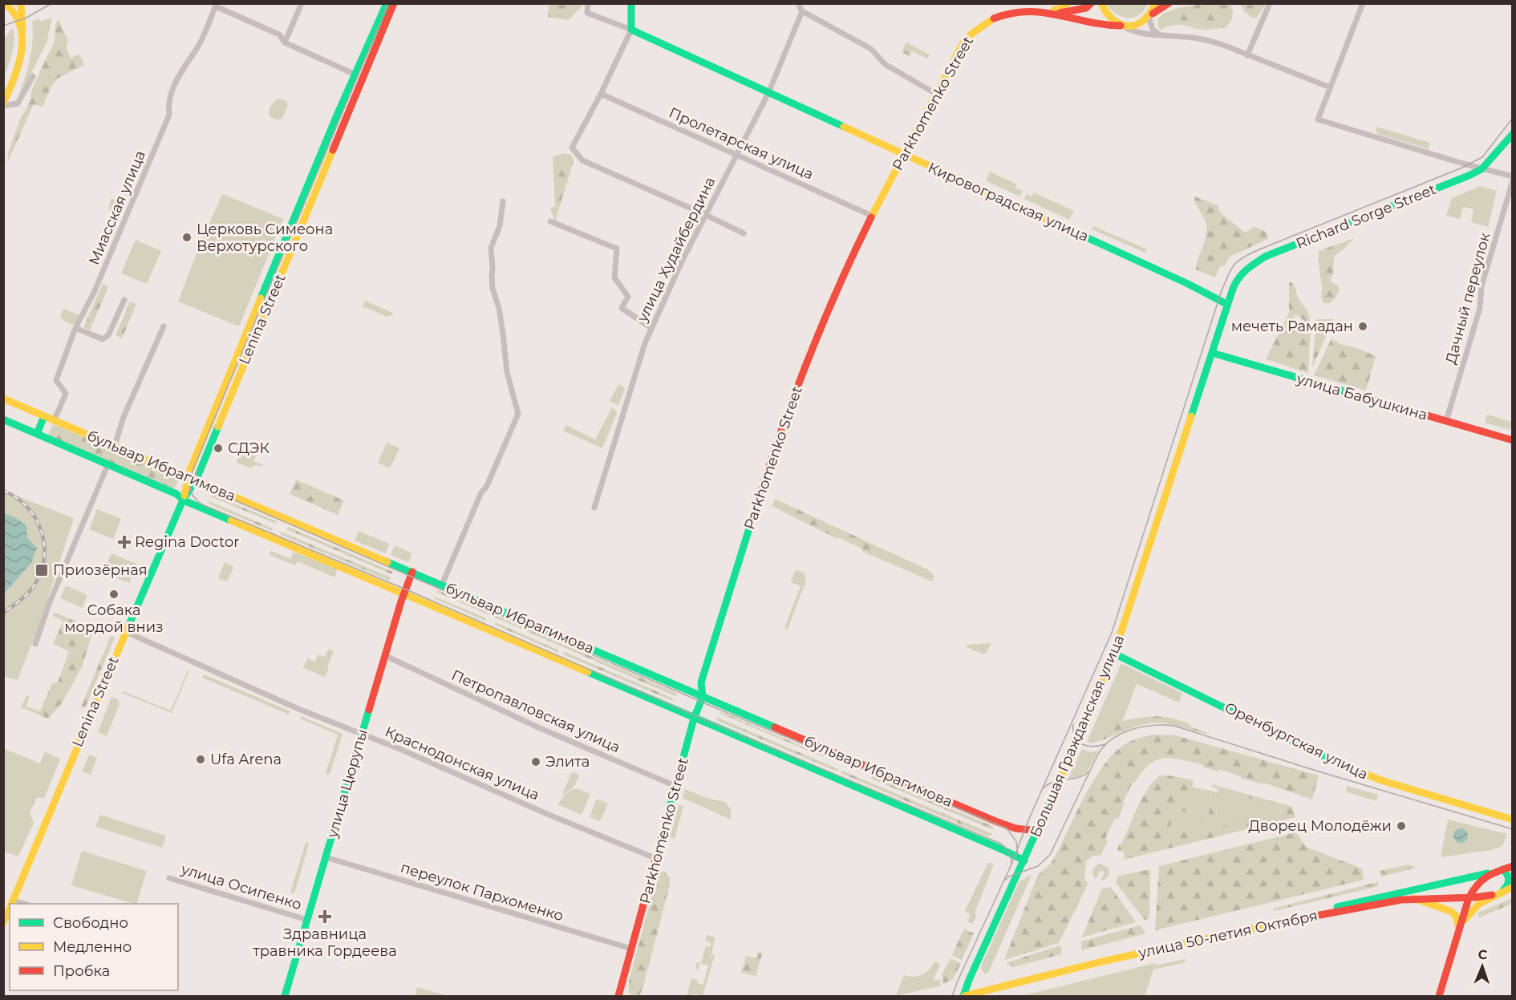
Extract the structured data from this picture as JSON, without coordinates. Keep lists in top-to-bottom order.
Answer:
{
  "streets": {
    "main road": [
      "Parkhomenko Street",
      "Кировоградская улица",
      "Richard Sorge Street",
      "Lenina Street",
      "улица Бабушкина",
      "бульвар Ибрагимова",
      "Большая Гражданская улица",
      "Оренбургская улица",
      "улица Цюрупы",
      "улица 50-летия Октября"
    ],
    "street": [
      "Пролетарская улица",
      "Миасская улица",
      "улица Худайбердина",
      "Дачный переулок",
      "Петропавловская улица",
      "Краснодонская улица",
      "улица Осипенко",
      "переулок Пархоменко"
    ]
  },
  "crossings": [
    ["Parkhomenko Street", "Пролетарская улица"],
    ["Parkhomenko Street", "Кировоградская улица"],
    ["Parkhomenko Street", "бульвар Ибрагимова"],
    ["Parkhomenko Street", "Петропавловская улица"],
    ["Parkhomenko Street", "Краснодонская улица"],
    ["Parkhomenko Street", "переулок Пархоменко"],
    ["Пролетарская улица", "улица Худайбердина"],
    ["Кировоградская улица", "Richard Sorge Street"],
    ["Кировоградская улица", "улица Худайбердина"],
    ["Кировоградская улица", "Большая Гражданская улица"],
    ["Миасская улица", "бульвар Ибрагимова"],
    ["Richard Sorge Street", "Большая Гражданская улица"],
    ["Дачный переулок", "улица Бабушкина"],
    ["Lenina Street", "бульвар Ибрагимова"],
    ["Lenina Street", "Краснодонская улица"],
    ["улица Бабушкина", "Большая Гражданская улица"],
    ["бульвар Ибрагимова", "Большая Гражданская улица"],
    ["бульвар Ибрагимова", "улица Цюрупы"],
    ["Петропавловская улица", "улица Цюрупы"],
    ["Большая Гражданская улица", "Оренбургская улица"],
    ["Большая Гражданская улица", "улица 50-летия Октября"],
    ["Краснодонская улица", "улица Цюрупы"],
    ["улица Цюрупы", "улица Осипенко"],
    ["улица Цюрупы", "переулок Пархоменко"]
  ],
  "places": {
    "other": [
      "Церковь Симеона Верхотурского",
      "мечеть Рамадан",
      "СДЭК",
      "Собака мордой вниз",
      "Ufa Arena",
      "Элита",
      "Дворец Молодёжи"
    ],
    "health": ["Regina Doctor", "Здравница травника Гордеева"],
    "transit": ["Приозёрная"]
  },
  "legend": ["Свободно", "Медленно", "Пробка"],
  "north": "top"
}
